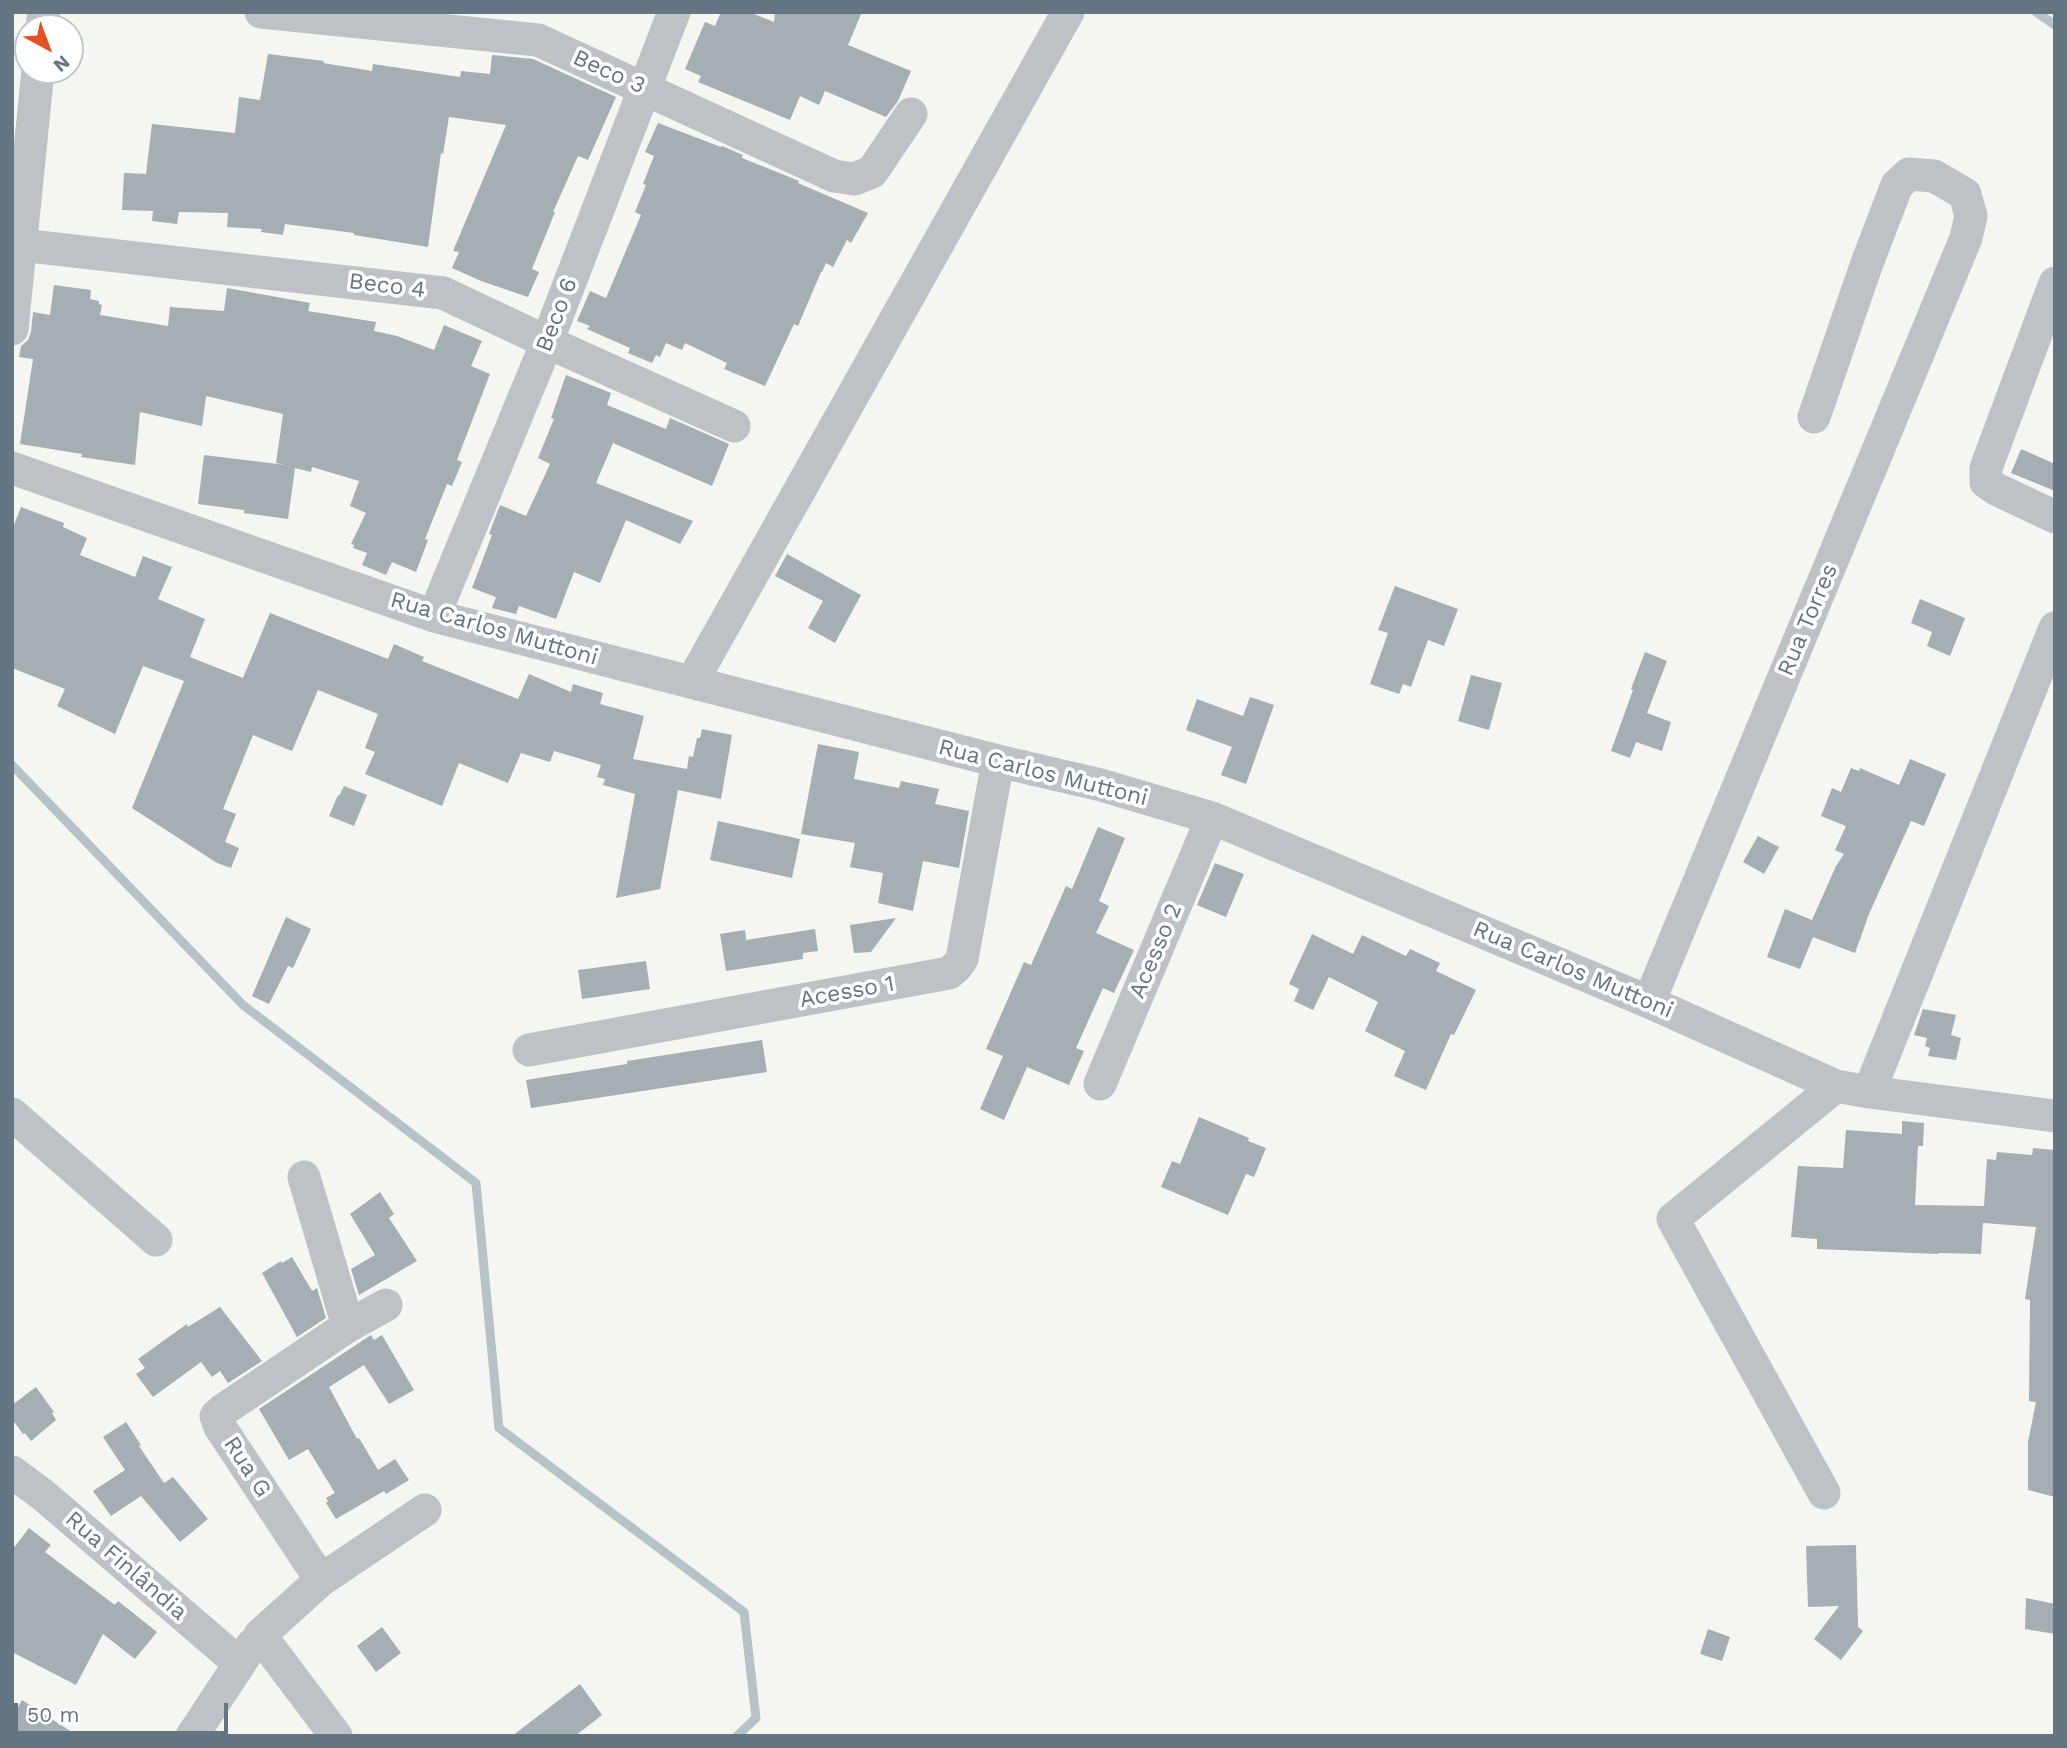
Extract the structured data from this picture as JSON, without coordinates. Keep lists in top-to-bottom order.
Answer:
{
  "streets": {
    "street": [
      "Beco 3",
      "Beco 4",
      "Beco 6",
      "Rua Torres",
      "Rua Carlos Muttoni",
      "Acesso 2",
      "Acesso 1",
      "Rua G",
      "Rua Finlândia"
    ]
  },
  "crossings": [
    ["Beco 3", "Beco 6"],
    ["Beco 4", "Beco 6"],
    ["Beco 6", "Rua Carlos Muttoni"],
    ["Rua Torres", "Rua Carlos Muttoni"],
    ["Rua Carlos Muttoni", "Acesso 2"],
    ["Rua Carlos Muttoni", "Acesso 1"]
  ],
  "scale_bar": "50 m",
  "north": "bottom right"
}
